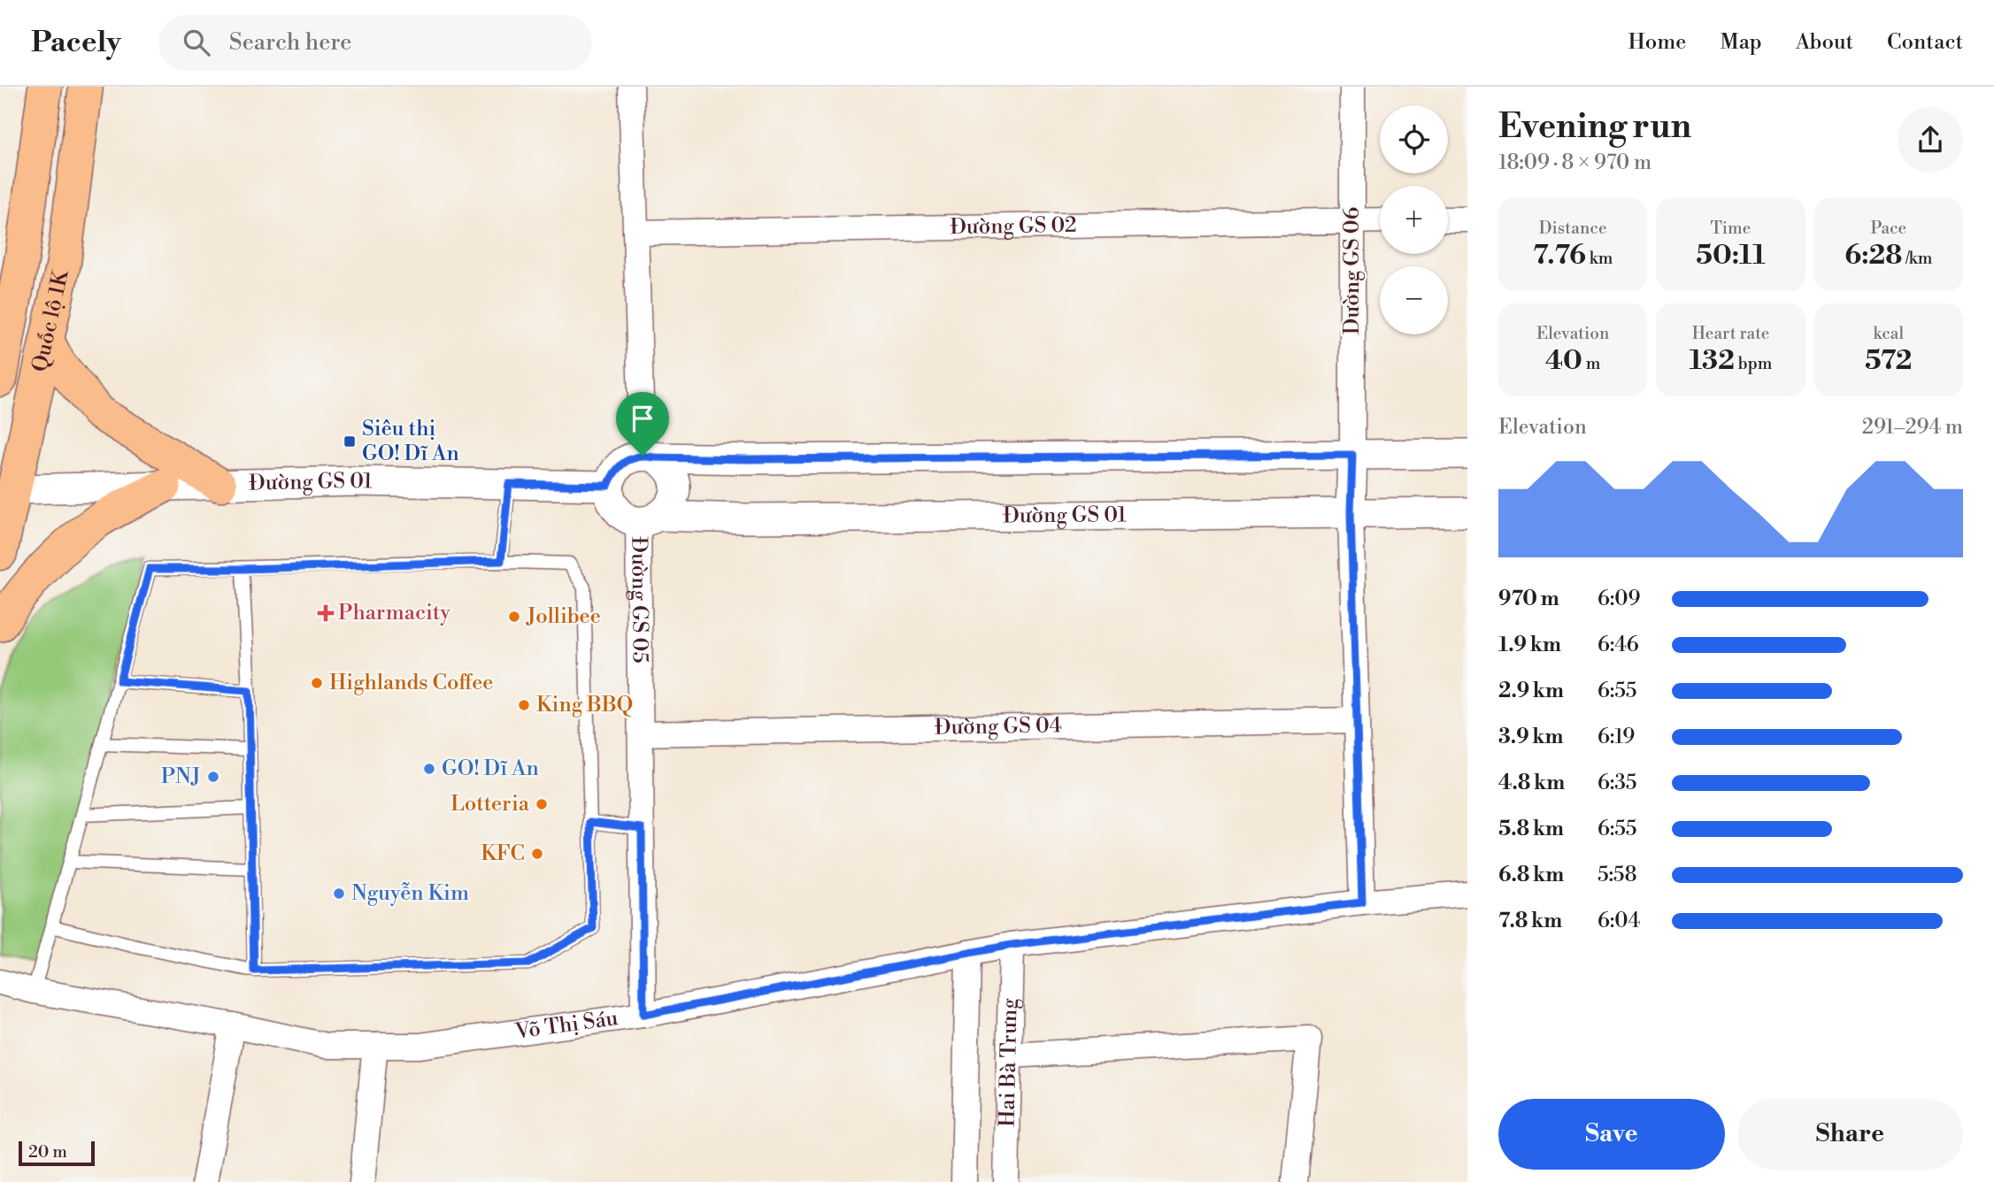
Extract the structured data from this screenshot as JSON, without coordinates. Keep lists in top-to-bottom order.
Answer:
{
  "streets": {
    "main road": ["Quốc lộ 1K"],
    "street": [
      "Đường GS 02",
      "Dường GS 06",
      "Đường GS 01",
      "Đường GS 05",
      "Đường GS 04",
      "Võ Thị Sáu",
      "Hai Bà Trưng"
    ]
  },
  "crossings": [
    ["Đường GS 02", "Dường GS 06"],
    ["Quốc lộ 1K", "Đường GS 01"],
    ["Đường GS 01", "Đường GS 05"],
    ["Đường GS 05", "Đường GS 04"],
    ["Đường GS 05", "Võ Thị Sáu"],
    ["Võ Thị Sáu", "Hai Bà Trưng"]
  ],
  "places": {
    "transit": ["Siêu thị GO! Dĩ An"],
    "health": ["Pharmacity"],
    "other": [
      "Jollibee",
      "Highlands Coffee",
      "King BBQ",
      "GO! Dĩ An",
      "PNJ",
      "Lotteria",
      "KFC",
      "Nguyễn Kim"
    ]
  },
  "scale_bar": "20 m",
  "page": {
    "header": "Pacely",
    "search": "Search here",
    "nav": [
      "Home",
      "Map",
      "About",
      "Contact"
    ],
    "heading": ["Evening run", "18:09 · 8 × 970 m"],
    "map_buttons": ["+", "−"],
    "stats": [
      ["Distance", "7.76 km"],
      ["Time", "50:11"],
      ["Pace", "6:28 /km"],
      ["Elevation", "40 m"],
      ["Heart rate", "132 bpm"],
      ["kcal", "572"]
    ],
    "chart": ["Elevation", "291–294 m"],
    "list": [
      {
        "name": "970 m",
        "note": "6:09"
      },
      {
        "name": "1.9 km",
        "note": "6:46"
      },
      {
        "name": "2.9 km",
        "note": "6:55"
      },
      {
        "name": "3.9 km",
        "note": "6:19"
      },
      {
        "name": "4.8 km",
        "note": "6:35"
      },
      {
        "name": "5.8 km",
        "note": "6:55"
      },
      {
        "name": "6.8 km",
        "note": "5:58"
      },
      {
        "name": "7.8 km",
        "note": "6:04"
      }
    ],
    "buttons": ["Save", "Share"],
    "scale": "20 m"
  }
}
